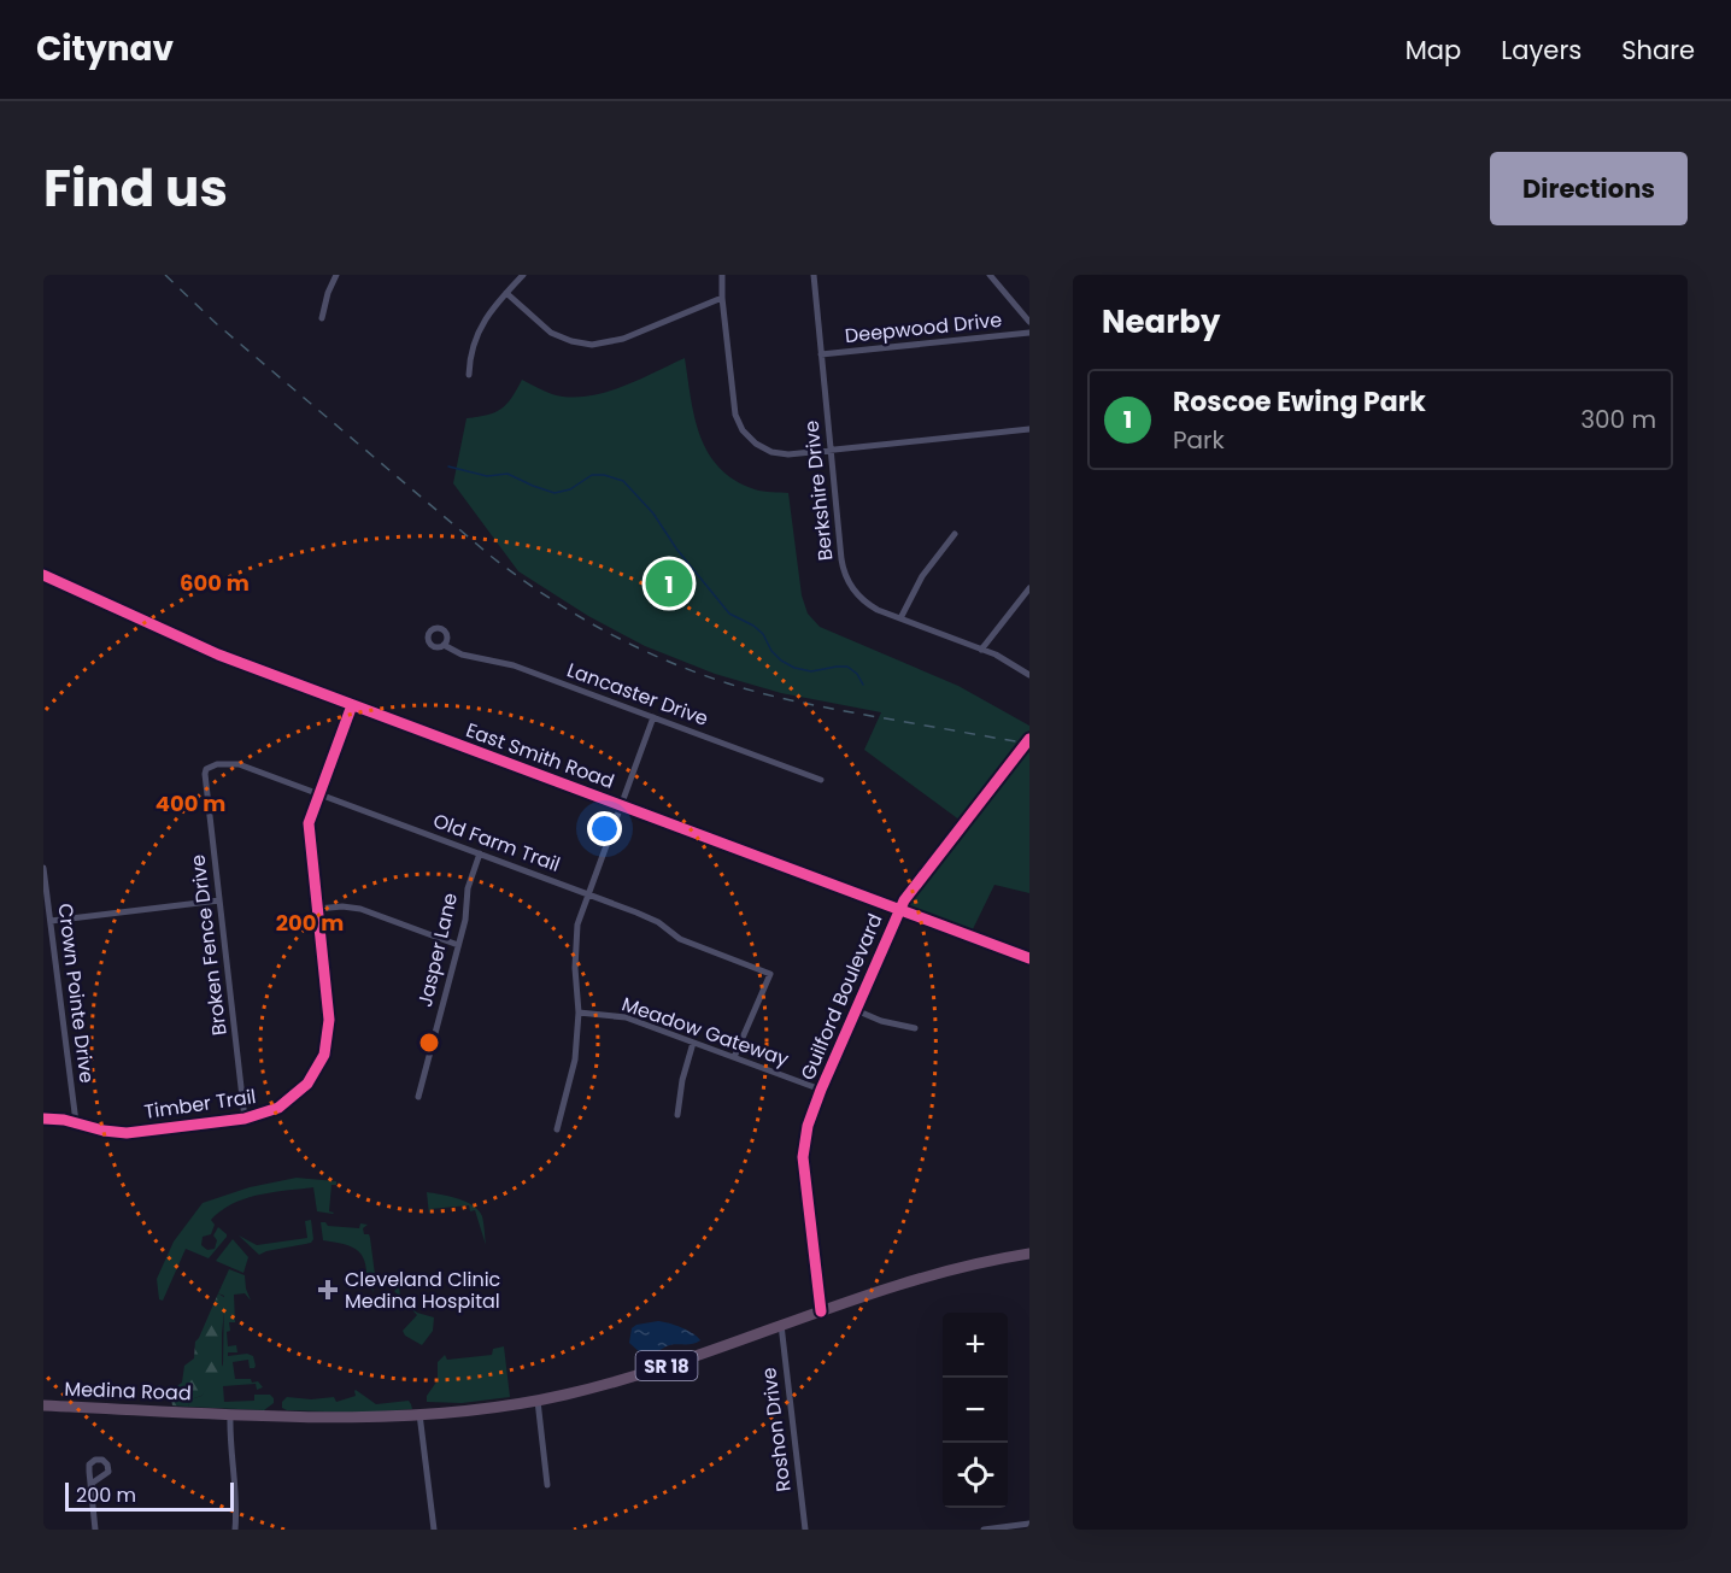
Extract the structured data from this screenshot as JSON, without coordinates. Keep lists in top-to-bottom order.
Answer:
{
  "streets": {
    "highway": ["SR 18", "Medina Road"],
    "street": [
      "Deepwood Drive",
      "Berkshire Drive",
      "Lancaster Drive",
      "East Smith Road",
      "Old Farm Trail",
      "Broken Fence Drive",
      "Jasper Lane",
      "Crown Pointe Drive",
      "Guilford Boulevard",
      "Meadow Gateway",
      "Timber Trail",
      "Roshon Drive"
    ]
  },
  "crossings": [
    ["Deepwood Drive", "Berkshire Drive"],
    ["East Smith Road", "Guilford Boulevard"],
    ["East Smith Road", "Timber Trail"],
    ["Old Farm Trail", "Broken Fence Drive"],
    ["Old Farm Trail", "Jasper Lane"],
    ["Old Farm Trail", "Meadow Gateway"],
    ["Old Farm Trail", "Timber Trail"],
    ["Broken Fence Drive", "Timber Trail"],
    ["Crown Pointe Drive", "Timber Trail"],
    ["Guilford Boulevard", "Meadow Gateway"],
    ["Guilford Boulevard", "SR 18"],
    ["SR 18", "Medina Road"],
    ["SR 18", "Roshon Drive"]
  ],
  "places": {
    "health": ["Cleveland Clinic Medina Hospital"]
  },
  "scale_bar": "200 m",
  "page": {
    "header": "Citynav",
    "nav": ["Map", "Layers", "Share"],
    "title": "Find us",
    "buttons": "Directions",
    "heading": "Nearby",
    "list": [
      {
        "mark": "1",
        "name": "Roscoe Ewing Park",
        "note": "Park",
        "value": "300 m"
      }
    ],
    "pins": "1",
    "map_buttons": ["+", "−"],
    "scale": "200 m"
  },
  "rings": ["600 m", "400 m", "200 m"]
}
